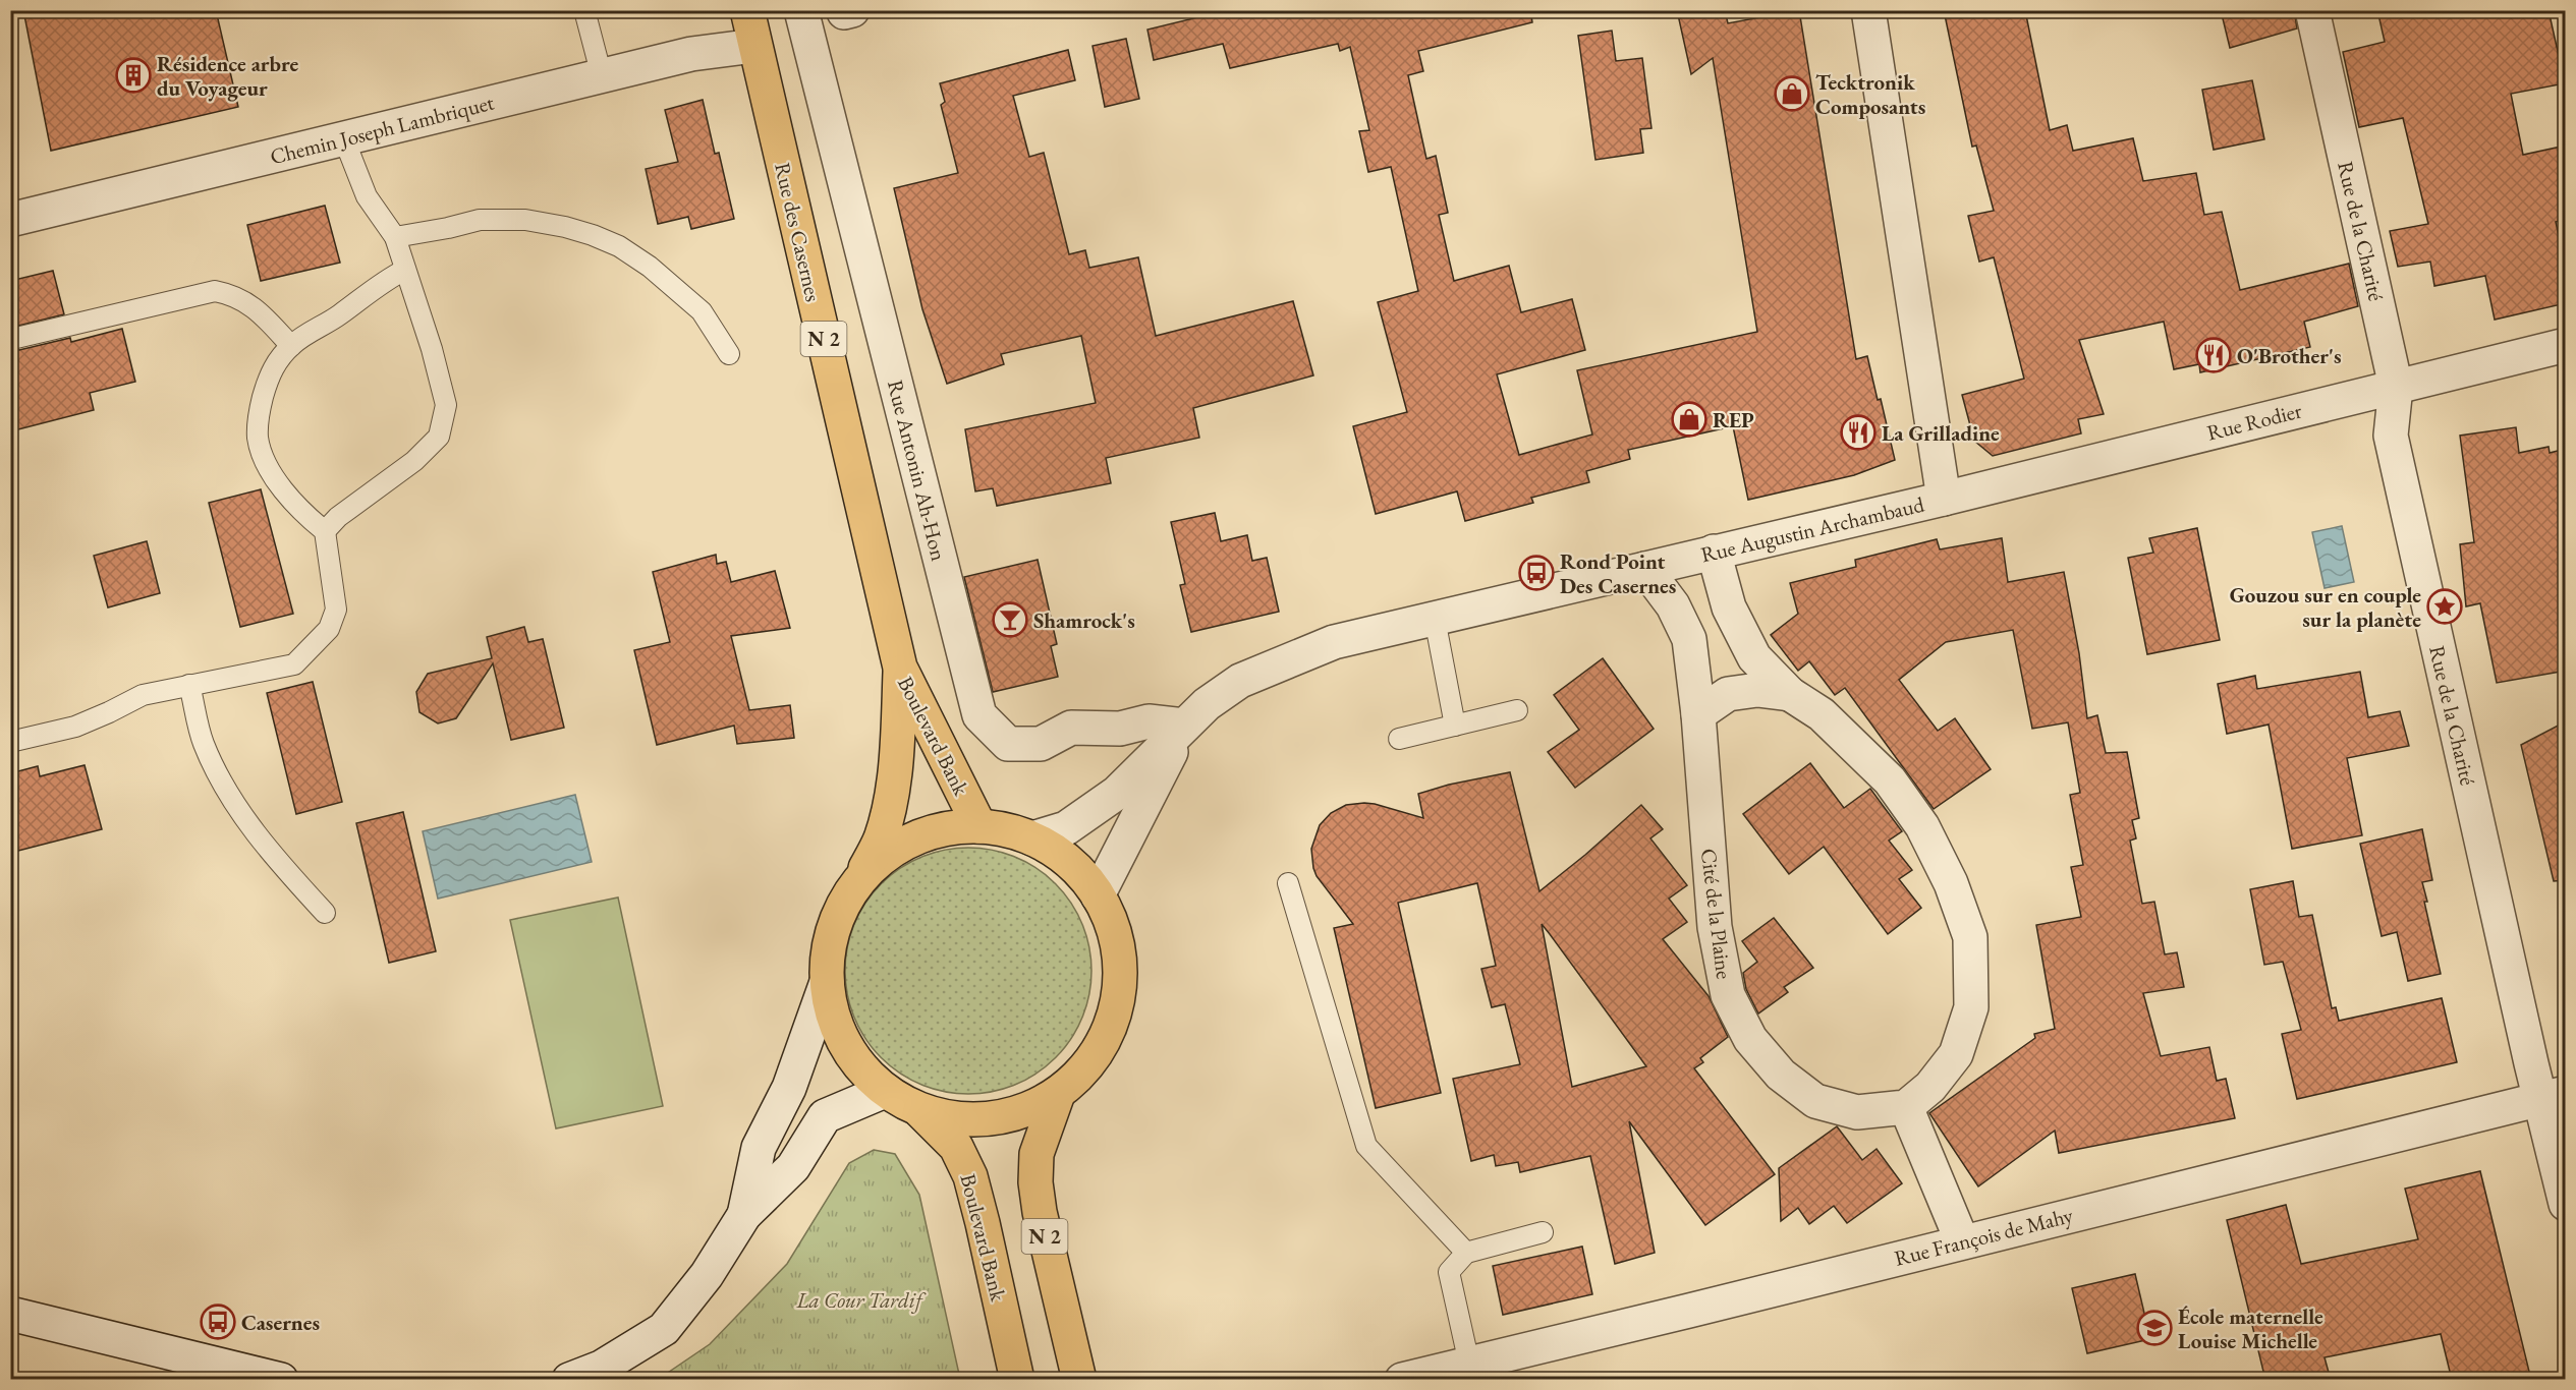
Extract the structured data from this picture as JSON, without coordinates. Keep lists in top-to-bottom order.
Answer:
{
  "streets": {
    "main road": ["Rue des Casernes", "N 2", "Boulevard Bank"],
    "street": [
      "Chemin Joseph Lambriquet",
      "Rue de la Charité",
      "Rue Rodier",
      "Rue Antonin Ah-Hon",
      "Rue Augustin Archambaud",
      "Cité de la Plaine",
      "Rue François de Mahy"
    ]
  },
  "crossings": [
    ["Chemin Joseph Lambriquet", "Rue des Casernes"],
    ["Rue de la Charité", "Rue Rodier"],
    ["Rue de la Charité", "Rue François de Mahy"],
    ["Rue des Casernes", "Boulevard Bank"],
    ["N 2", "Rue Augustin Archambaud"],
    ["N 2", "Boulevard Bank"],
    ["Rue Rodier", "Rue Augustin Archambaud"],
    ["Rue Antonin Ah-Hon", "Rue Augustin Archambaud"],
    ["Rue Augustin Archambaud", "Cité de la Plaine"]
  ],
  "parks": ["La Cour Tardif"],
  "places": {
    "building": ["Résidence arbre du Voyageur"],
    "shop": ["Tecktronik Composants", "REP"],
    "restaurant": ["O'Brother's", "La Grilladine"],
    "bus stop": ["Rond Point Des Casernes", "Casernes"],
    "place": ["Gouzou sur en couple sur la planète"],
    "bar": ["Shamrock's"],
    "school or university": ["École maternelle Louise Michelle"]
  }
}
